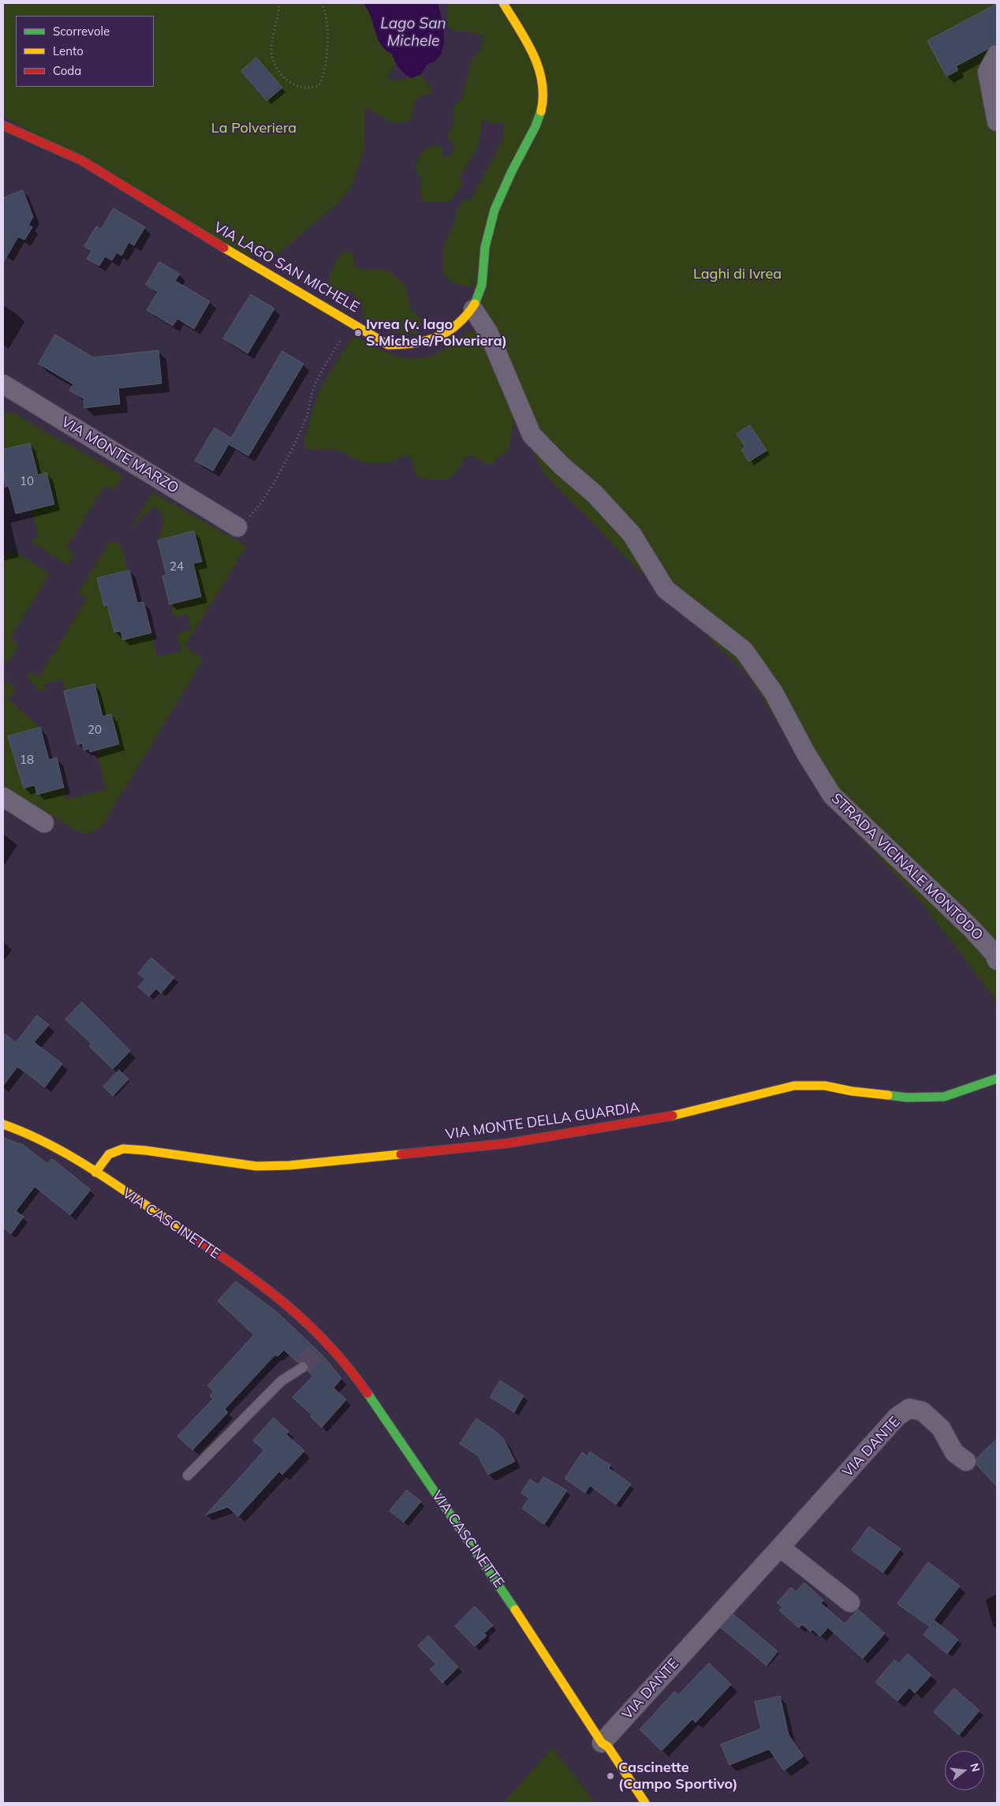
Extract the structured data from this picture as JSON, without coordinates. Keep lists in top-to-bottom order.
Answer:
{
  "streets": {
    "street": [
      "VIA LAGO SAN MICHELE",
      "VIA MONTE MARZO",
      "STRADA VICINALE MONTODO",
      "VIA MONTE DELLA GUARDIA",
      "VIA CASCINETTE",
      "VIA DANTE"
    ]
  },
  "crossings": [
    ["VIA LAGO SAN MICHELE", "STRADA VICINALE MONTODO"],
    ["VIA MONTE DELLA GUARDIA", "VIA CASCINETTE"],
    ["VIA CASCINETTE", "VIA DANTE"]
  ],
  "water": ["Lago San Michele"],
  "parks": ["La Polveriera", "Laghi di Ivrea"],
  "places": ["Ivrea (v. lago S.Michele/Polveriera)", "Cascinette (Campo Sportivo)"],
  "house_numbers": [
    "10",
    "24",
    "20",
    "18"
  ],
  "legend": ["Scorrevole", "Lento", "Coda"],
  "north": "right"
}
